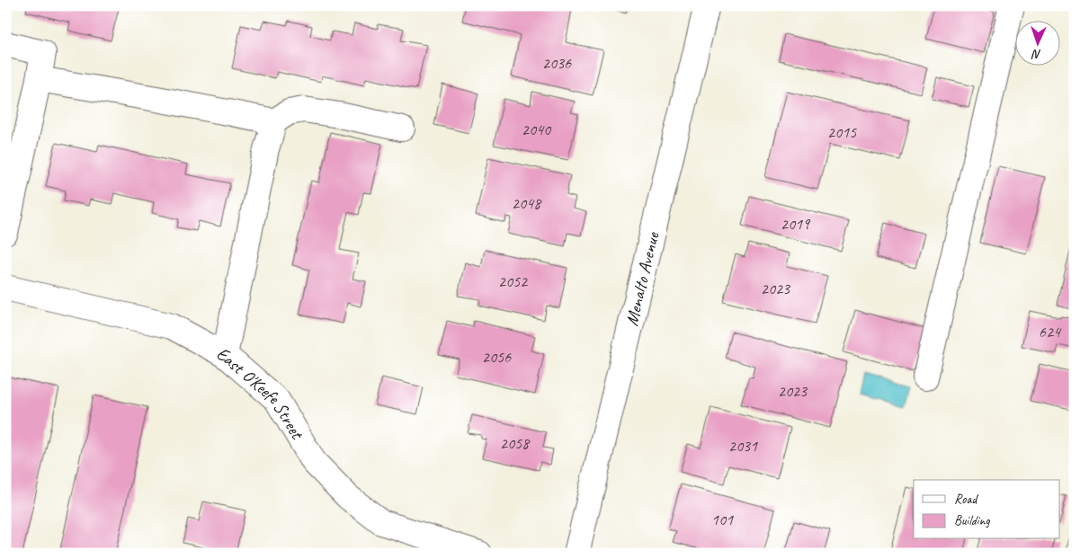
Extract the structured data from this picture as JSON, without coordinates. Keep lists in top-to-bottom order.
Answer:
{
  "streets": {
    "street": ["Menalto Avenue", "East O'Keefe Street"]
  },
  "house_numbers": [
    "2036",
    "2040",
    "2015",
    "2048",
    "2019",
    "2052",
    "2023",
    "624",
    "2056",
    "2023",
    "2058",
    "2031",
    "101"
  ],
  "legend": ["Road", "Building"],
  "north": "bottom"
}
